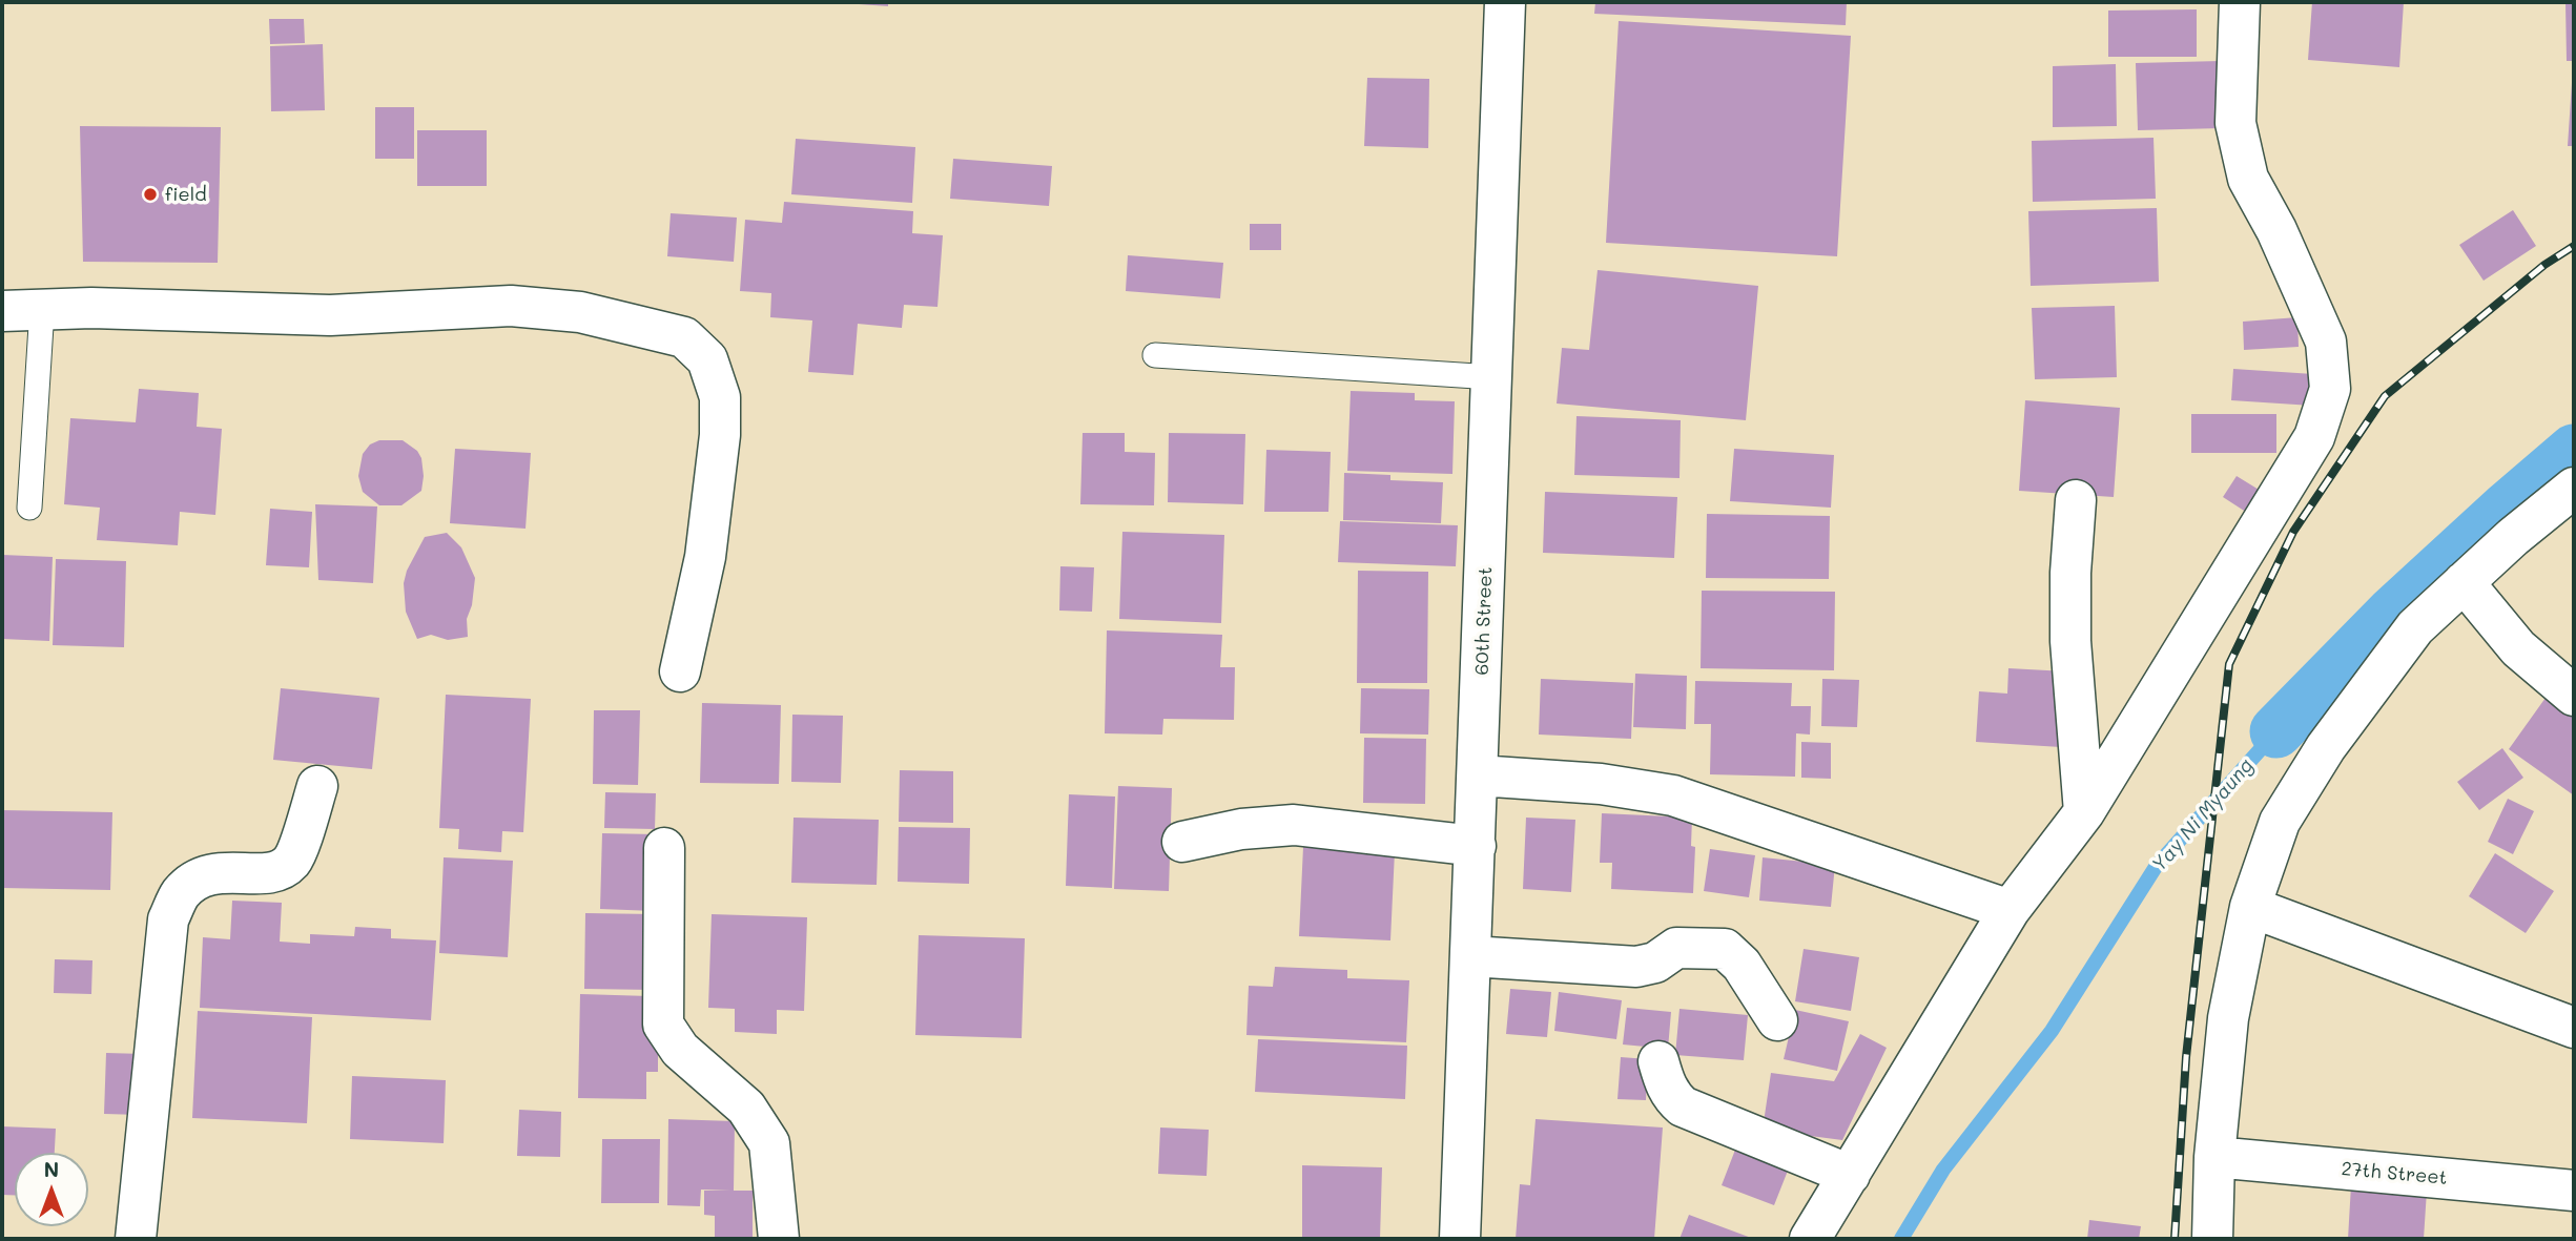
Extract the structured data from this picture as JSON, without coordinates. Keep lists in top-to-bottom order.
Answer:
{
  "streets": {
    "street": ["60th Street", "27th Street"]
  },
  "water": ["Yay Ni Myaung"],
  "places": ["field"],
  "north": "top"
}
